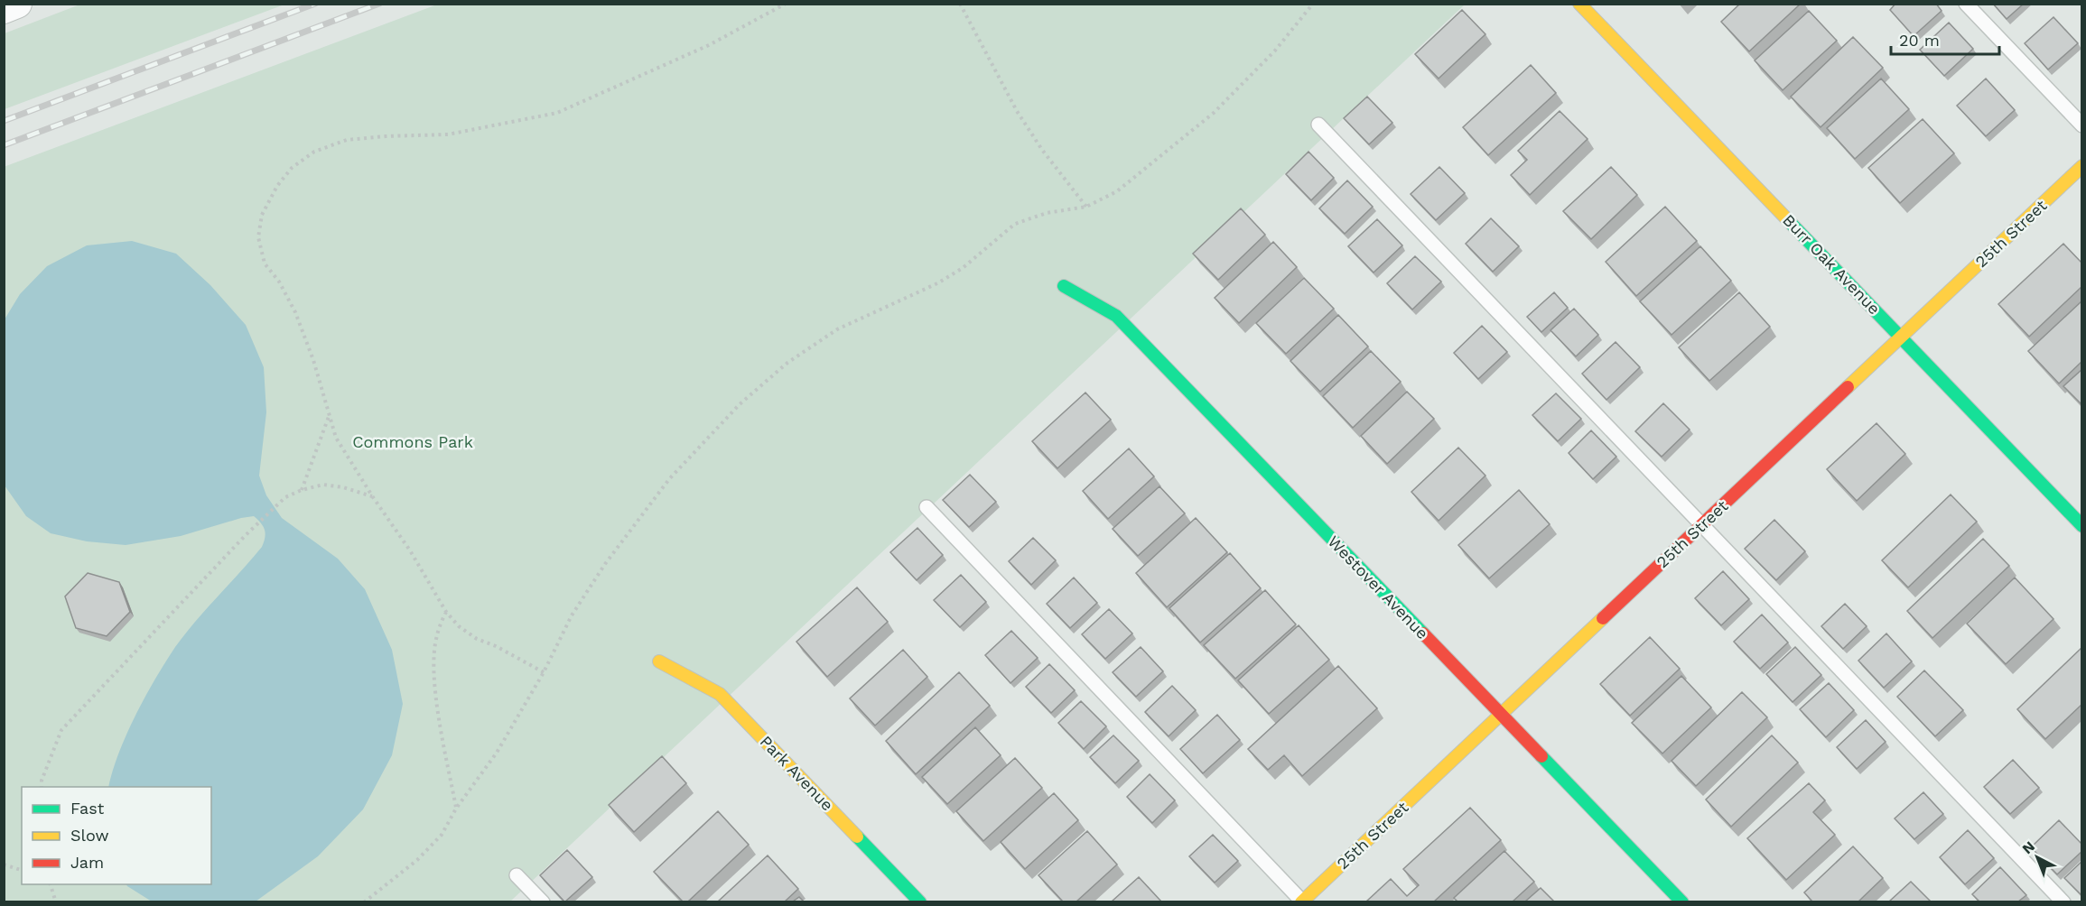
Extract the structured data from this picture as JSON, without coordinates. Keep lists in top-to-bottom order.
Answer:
{
  "streets": {
    "street": [
      "25th Street",
      "Burr Oak Avenue",
      "Westover Avenue",
      "Park Avenue"
    ]
  },
  "crossings": [
    ["25th Street", "Burr Oak Avenue"],
    ["25th Street", "Westover Avenue"]
  ],
  "parks": ["Commons Park"],
  "legend": ["Fast", "Slow", "Jam"],
  "scale_bar": "20 m",
  "north": "top left"
}
